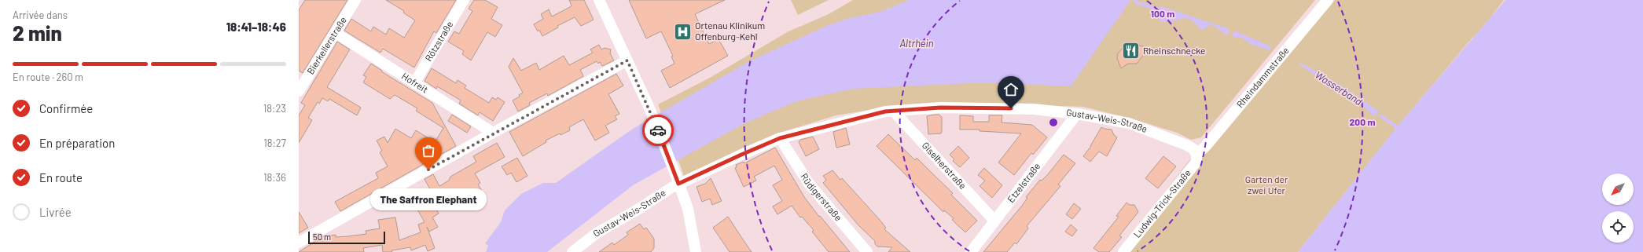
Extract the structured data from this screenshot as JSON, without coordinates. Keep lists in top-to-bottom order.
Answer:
{
  "streets": {
    "street": [
      "Rötzstraße",
      "Bierkellerstraße",
      "Rheindammstraße",
      "Hofreit",
      "Gustav-Weis-Straße",
      "Giselherstraße",
      "Etzelstraße",
      "Rüdigerstraße",
      "Ludwig-Trick-Straße"
    ]
  },
  "crossings": [
    ["Rötzstraße", "Hofreit"],
    ["Bierkellerstraße", "Hofreit"],
    ["Rheindammstraße", "Gustav-Weis-Straße"],
    ["Rheindammstraße", "Ludwig-Trick-Straße"],
    ["Gustav-Weis-Straße", "Giselherstraße"],
    ["Gustav-Weis-Straße", "Etzelstraße"],
    ["Gustav-Weis-Straße", "Rüdigerstraße"],
    ["Gustav-Weis-Straße", "Ludwig-Trick-Straße"],
    ["Giselherstraße", "Etzelstraße"]
  ],
  "water": ["Altrhein", "Wasserband"],
  "parks": ["Garten der zwei Ufer"],
  "places": {
    "hospital": ["Ortenau Klinikum Offenburg-Kehl"],
    "restaurant": ["Rheinschnecke"],
    "other": ["The Saffron Elephant"]
  },
  "scale_bar": "50 m",
  "north": "bottom left",
  "page": {
    "heading": ["2 min", "Arrivée dans", "18:41–18:46"],
    "bar": "En route · 260 m",
    "list": [
      ["Confirmée", "18:23"],
      ["En préparation", "18:27"],
      ["En route", "18:36"],
      "Livrée"
    ],
    "bubble": "The Saffron Elephant",
    "scale": "50 m"
  },
  "rings": ["100 m", "200 m"]
}
